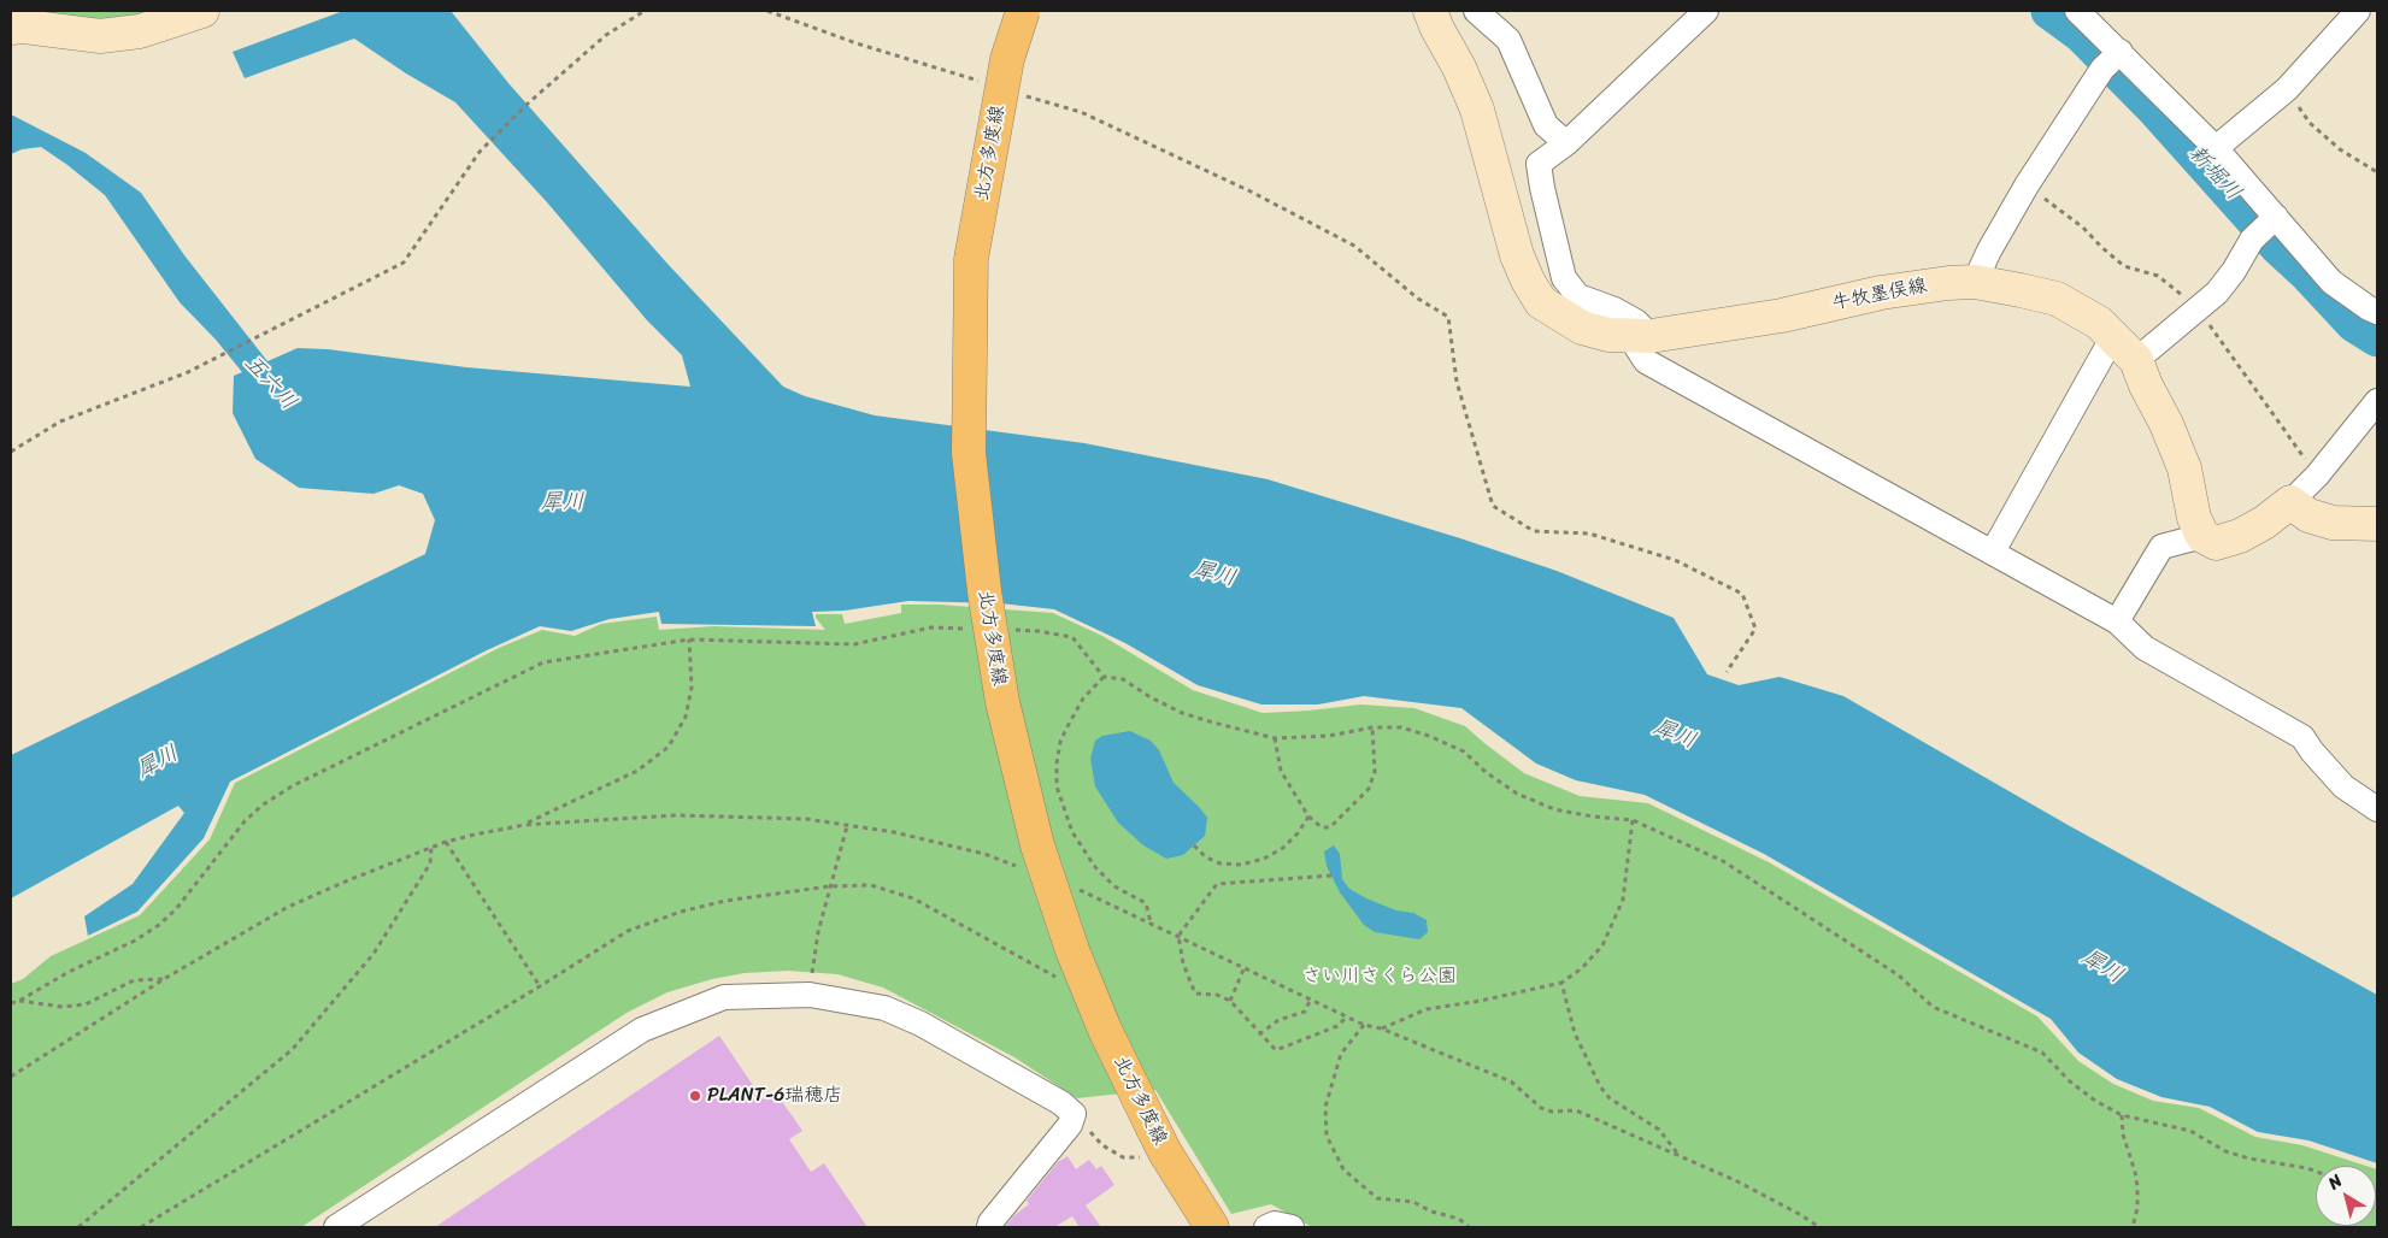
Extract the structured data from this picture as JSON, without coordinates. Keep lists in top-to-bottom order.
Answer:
{
  "streets": {
    "main road": ["北方多度線", "牛牧墨俣線"]
  },
  "water": ["新堀川", "五六川", "犀川"],
  "parks": ["さい川さくら公園"],
  "places": ["PLANT-6瑞穂店"],
  "north": "top left"
}
